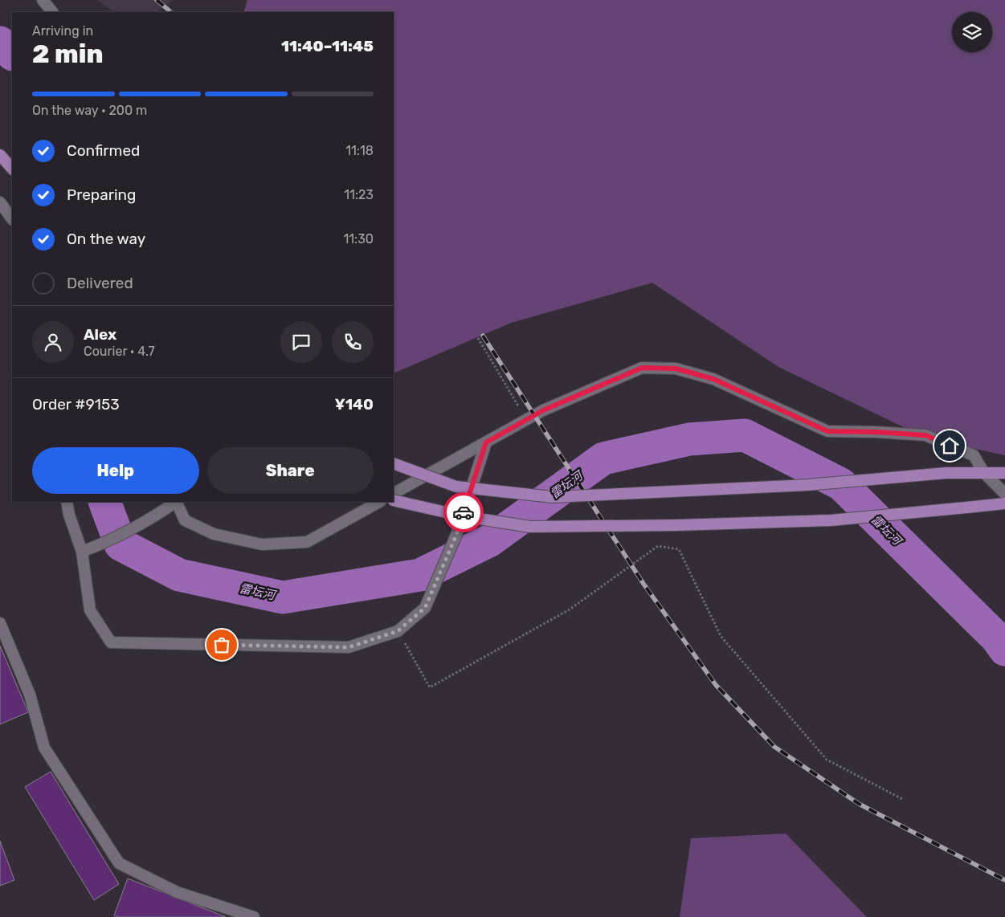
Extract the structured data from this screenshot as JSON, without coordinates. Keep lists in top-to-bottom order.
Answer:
{
  "water": ["雷坛河"],
  "page": {
    "heading": ["2 min", "Arriving in", "11:40–11:45"],
    "panel": [
      "Alex",
      "Courier · 4.7",
      "Order #9153",
      "¥140"
    ],
    "bar": "On the way · 200 m",
    "list": [
      ["Confirmed", "11:18"],
      ["Preparing", "11:23"],
      ["On the way", "11:30"],
      "Delivered"
    ],
    "buttons": ["Help", "Share"]
  }
}
